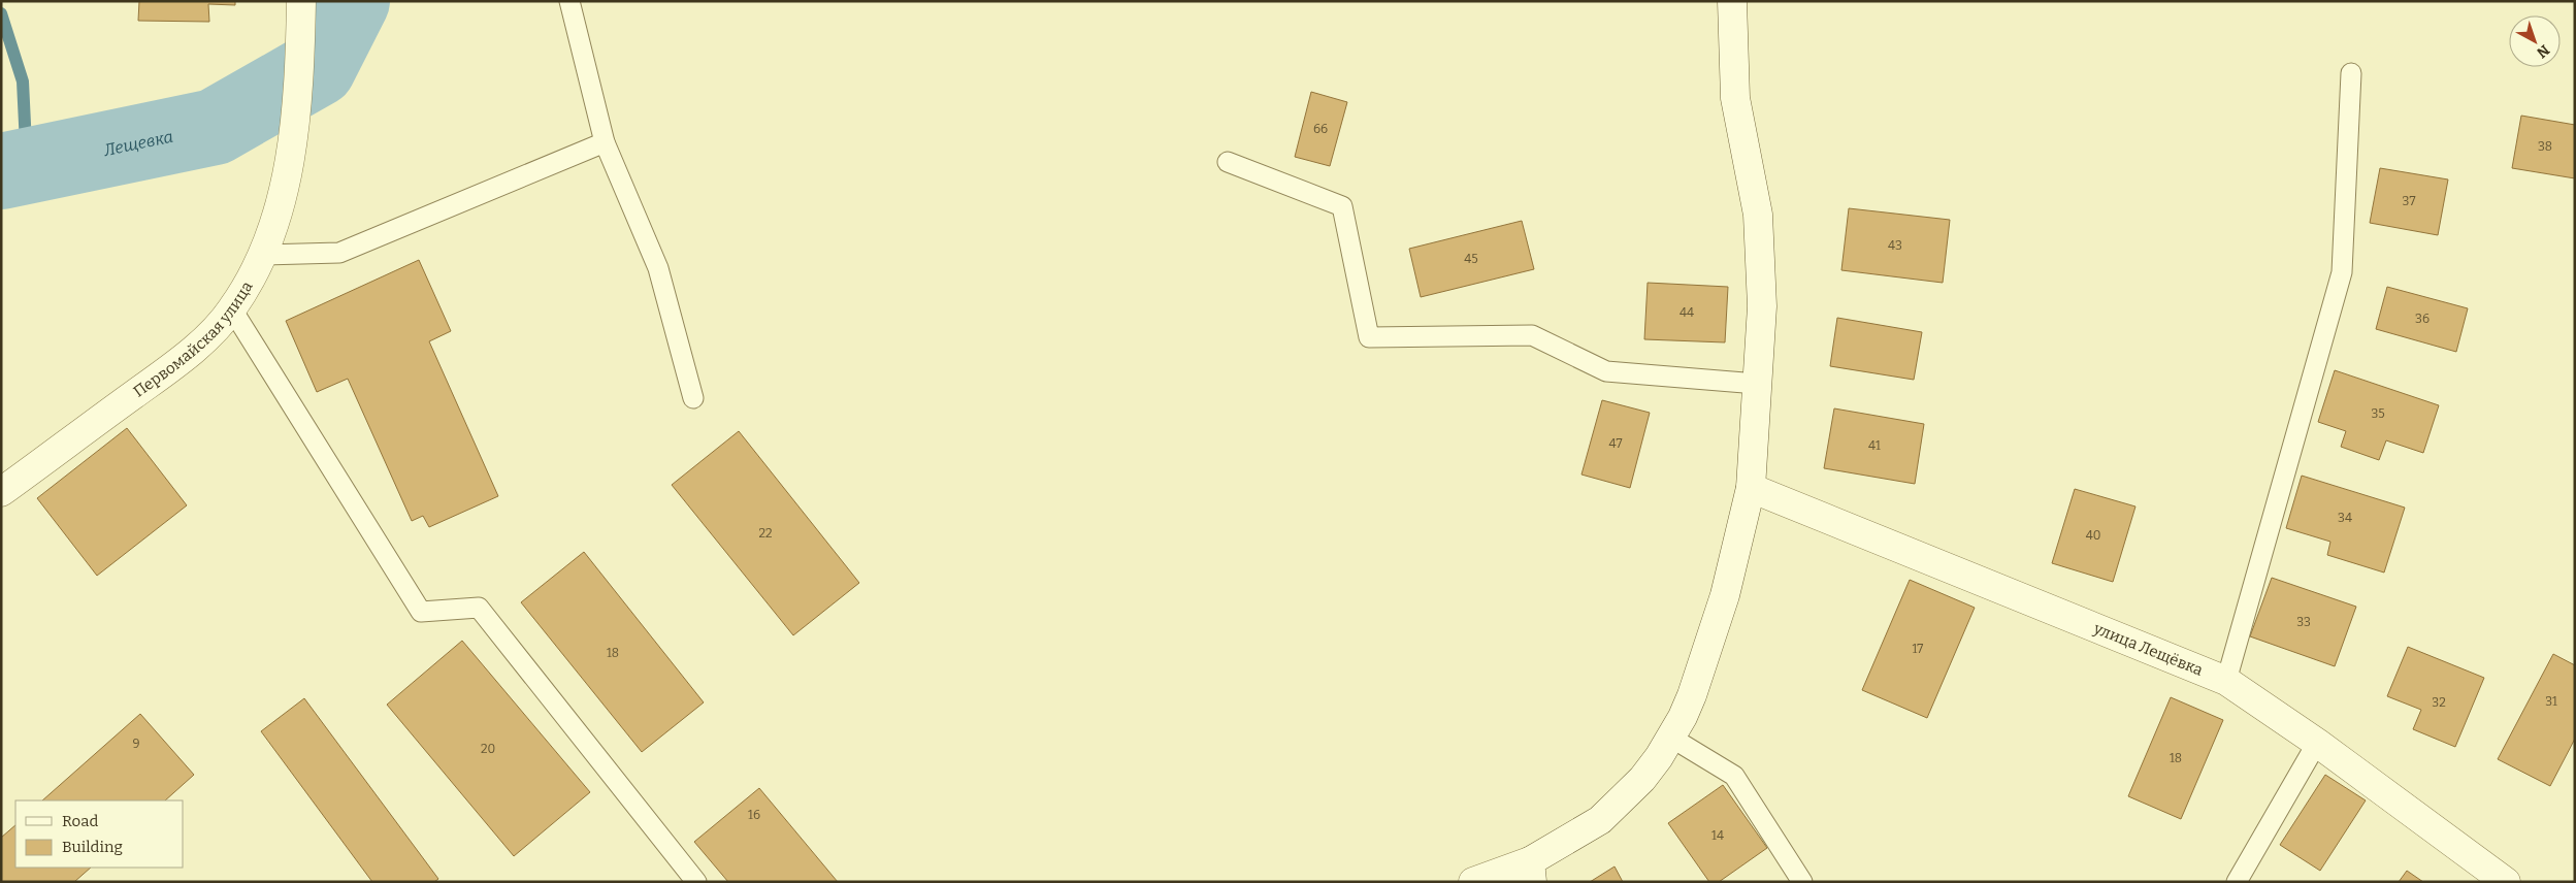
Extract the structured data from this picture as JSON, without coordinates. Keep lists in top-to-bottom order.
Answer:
{
  "streets": {
    "street": ["Первомайская улица", "улица Лещёвка"]
  },
  "water": ["Лещевка"],
  "house_numbers": [
    "66",
    "38",
    "37",
    "43",
    "45",
    "44",
    "36",
    "35",
    "47",
    "41",
    "34",
    "22",
    "40",
    "33",
    "17",
    "18",
    "31",
    "32",
    "9",
    "20",
    "18",
    "16",
    "14"
  ],
  "legend": ["Road", "Building"],
  "north": "bottom right"
}
